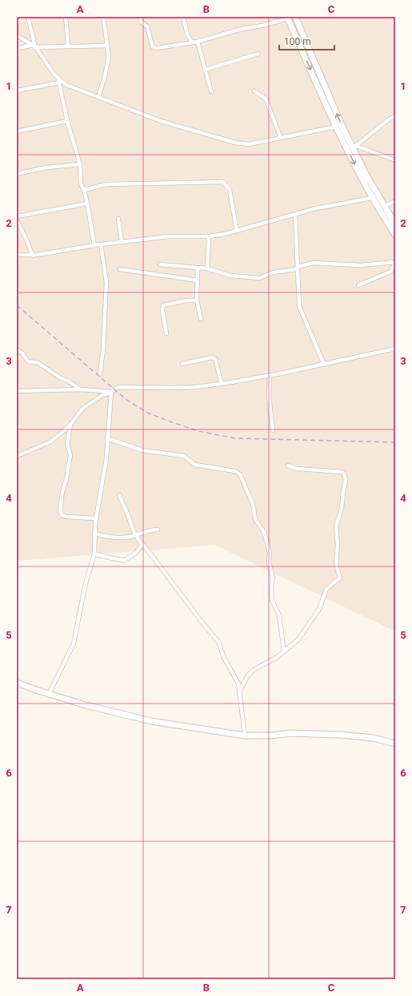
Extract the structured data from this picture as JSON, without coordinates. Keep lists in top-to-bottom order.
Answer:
{
  "scale_bar": "100 m",
  "grid": {
    "columns": ["A", "B", "C"],
    "rows": [
      "1",
      "2",
      "3",
      "4",
      "5",
      "6",
      "7"
    ]
  }
}
